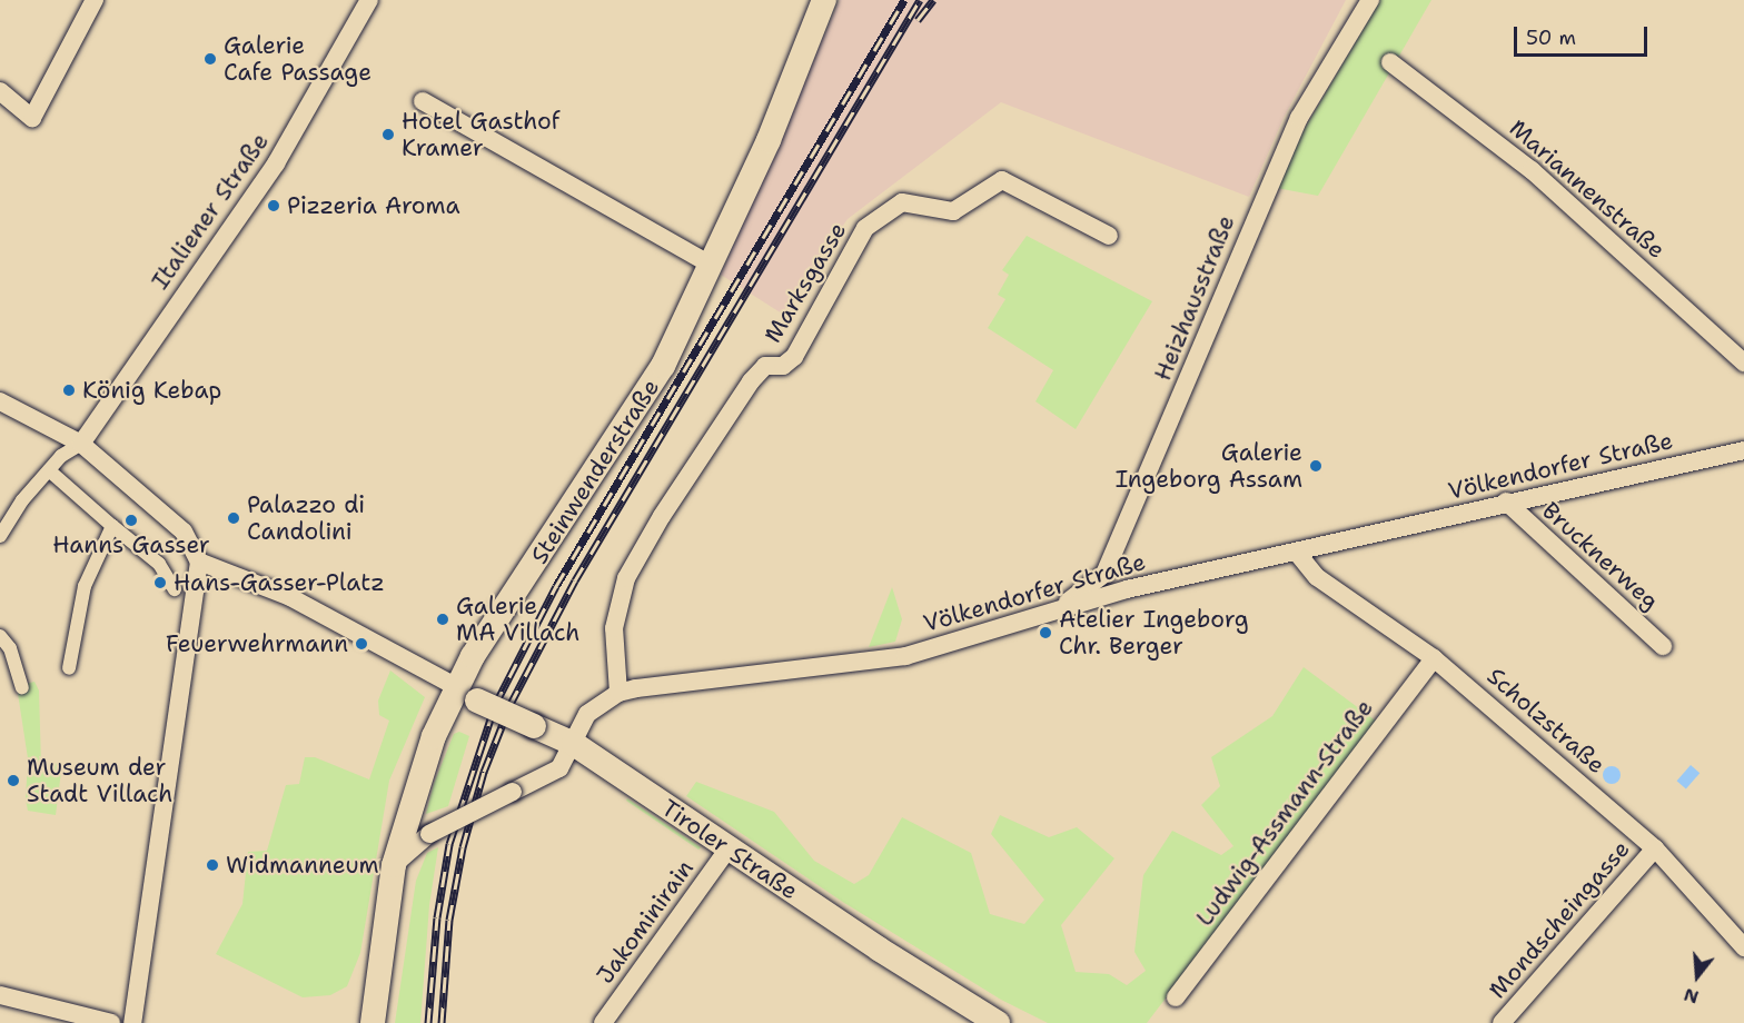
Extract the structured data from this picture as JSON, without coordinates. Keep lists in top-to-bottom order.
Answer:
{
  "streets": {
    "main road": ["Steinwenderstraße", "Tiroler Straße"],
    "street": [
      "Mariannenstraße",
      "Italiener Straße",
      "Marksgasse",
      "Heizhausstraße",
      "Völkendorfer Straße",
      "Brucknerweg",
      "Scholzstraße",
      "Ludwig-Assmann-Straße",
      "Mondscheingasse",
      "Jakominirain"
    ]
  },
  "crossings": [
    ["Marksgasse", "Völkendorfer Straße"],
    ["Heizhausstraße", "Völkendorfer Straße"],
    ["Völkendorfer Straße", "Steinwenderstraße"],
    ["Völkendorfer Straße", "Brucknerweg"],
    ["Völkendorfer Straße", "Scholzstraße"],
    ["Völkendorfer Straße", "Tiroler Straße"],
    ["Steinwenderstraße", "Tiroler Straße"],
    ["Scholzstraße", "Ludwig-Assmann-Straße"],
    ["Scholzstraße", "Mondscheingasse"],
    ["Tiroler Straße", "Jakominirain"]
  ],
  "places": [
    "Galerie Cafe Passage",
    "Hotel Gasthof Kramer",
    "Pizzeria Aroma",
    "König Kebap",
    "Galerie Ingeborg Assam",
    "Palazzo di Candolini",
    "Hanns Gasser",
    "Hans-Gasser-Platz",
    "Galerie MA Villach",
    "Atelier Ingeborg Chr. Berger",
    "Feuerwehrmann",
    "Museum der Stadt Villach",
    "Widmanneum"
  ],
  "scale_bar": "50 m",
  "north": "bottom"
}
